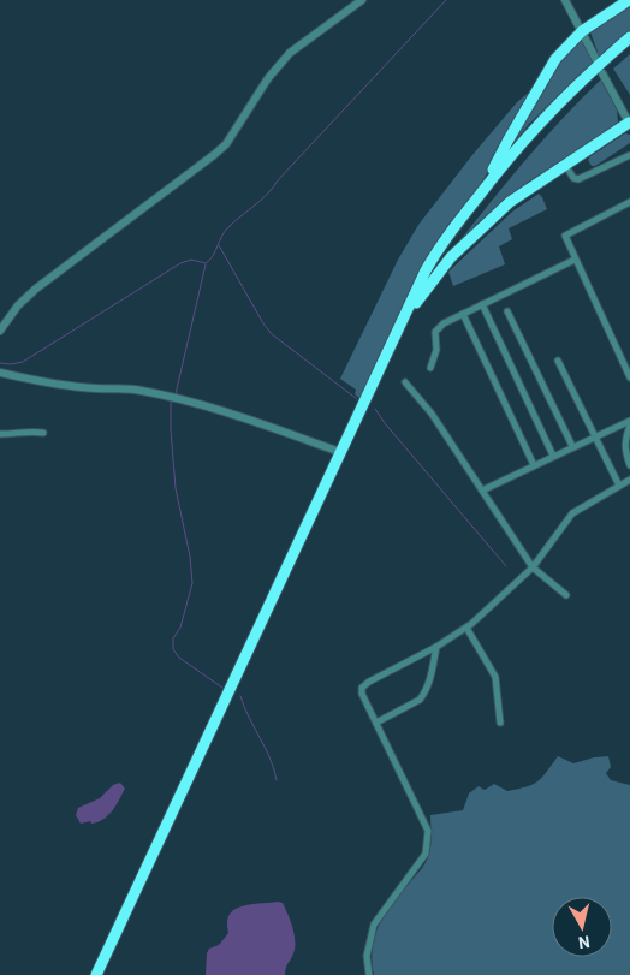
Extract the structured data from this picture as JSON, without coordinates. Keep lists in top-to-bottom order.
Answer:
{
  "north": "bottom"
}
